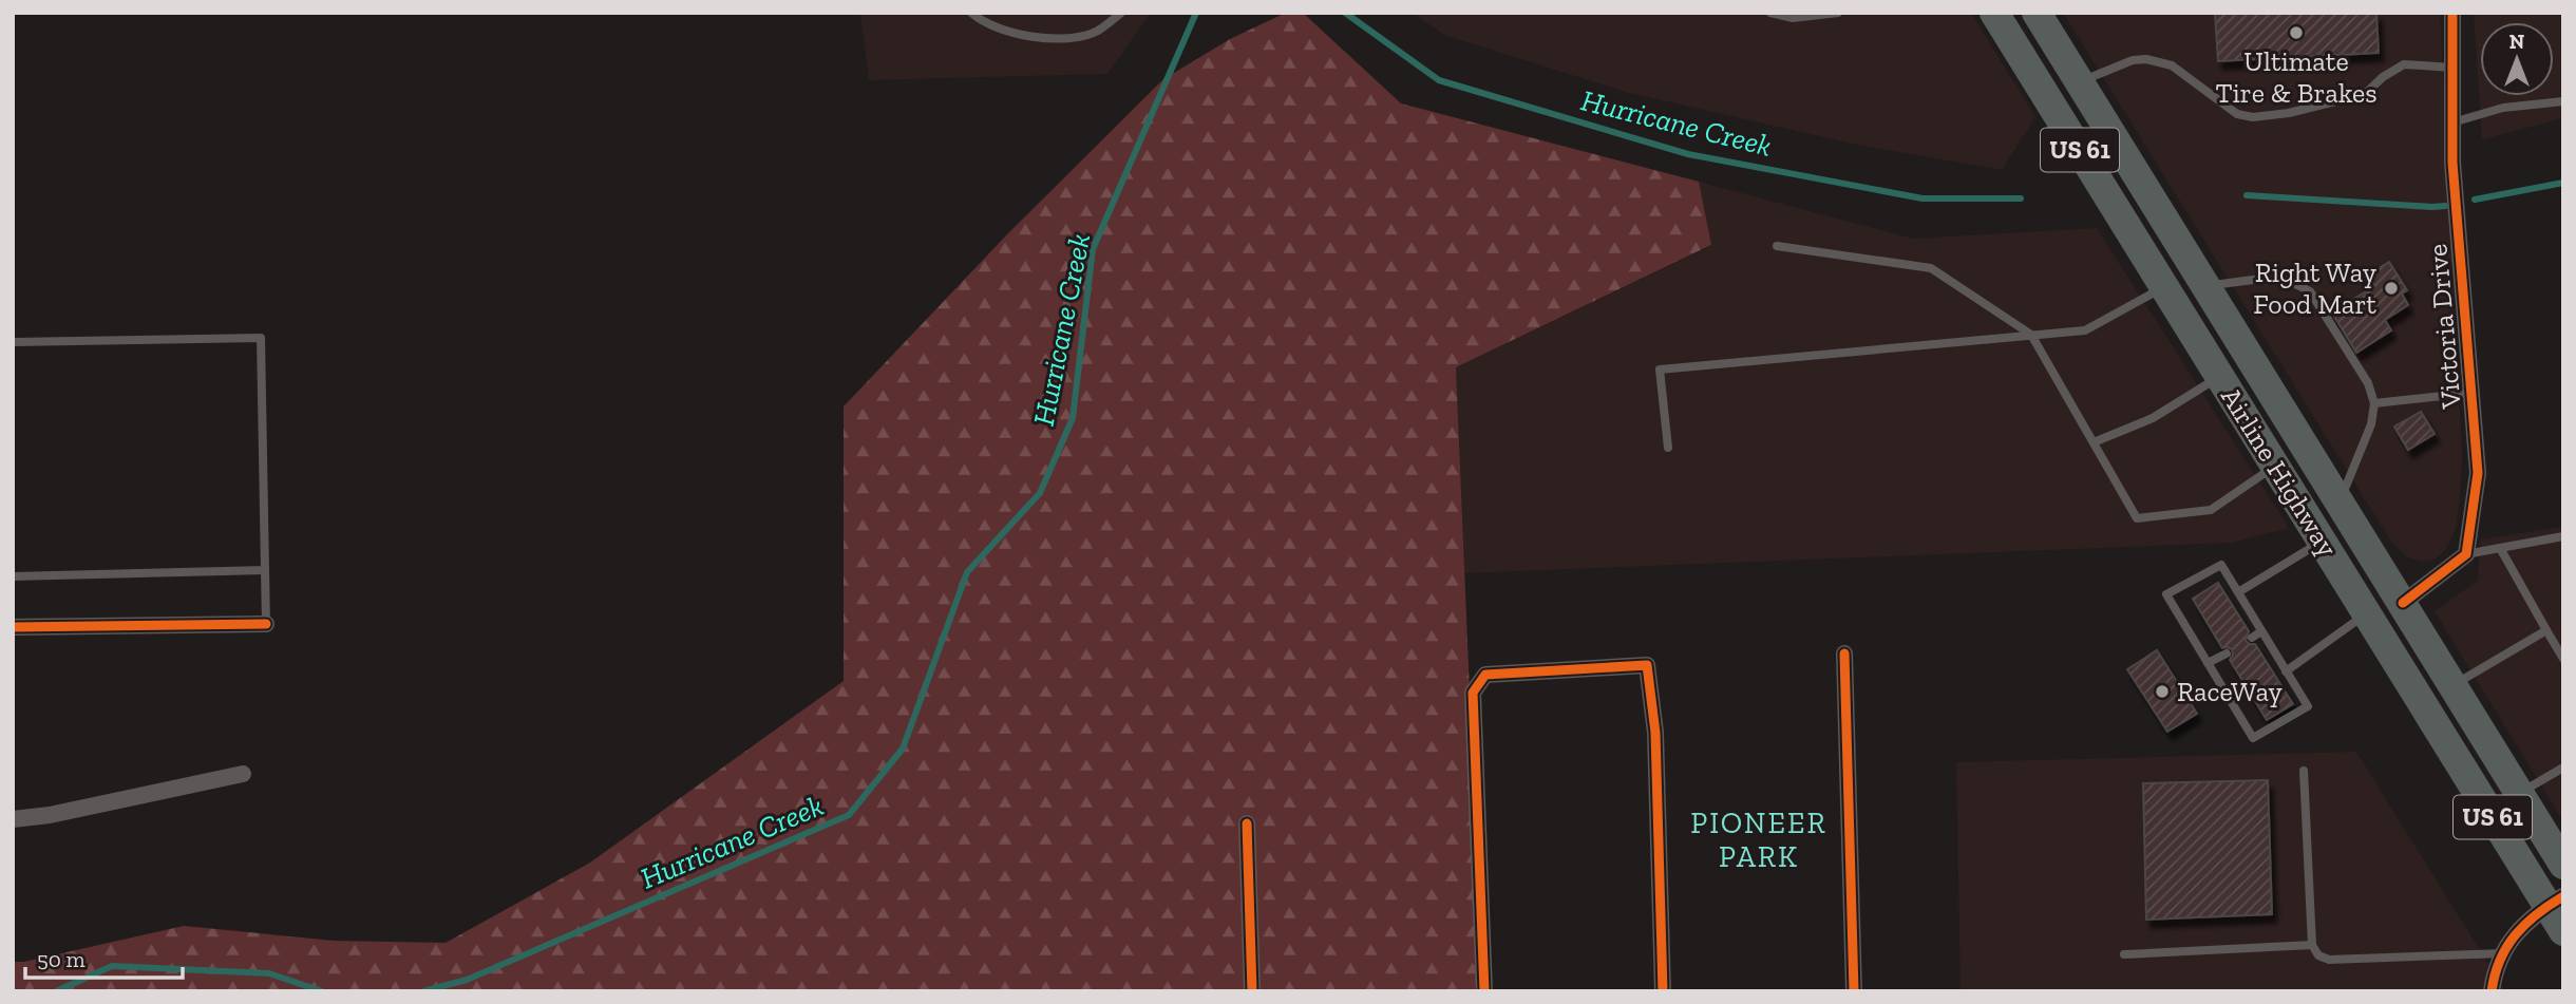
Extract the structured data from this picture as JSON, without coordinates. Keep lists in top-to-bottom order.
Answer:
{
  "streets": {
    "highway": ["US 61", "Airline Highway"],
    "street": ["Victoria Drive"]
  },
  "districts": ["PIONEER PARK"],
  "water": ["Hurricane Creek"],
  "places": ["Ultimate Tire & Brakes", "Right Way Food Mart", "RaceWay"],
  "scale_bar": "50 m",
  "north": "top"
}
